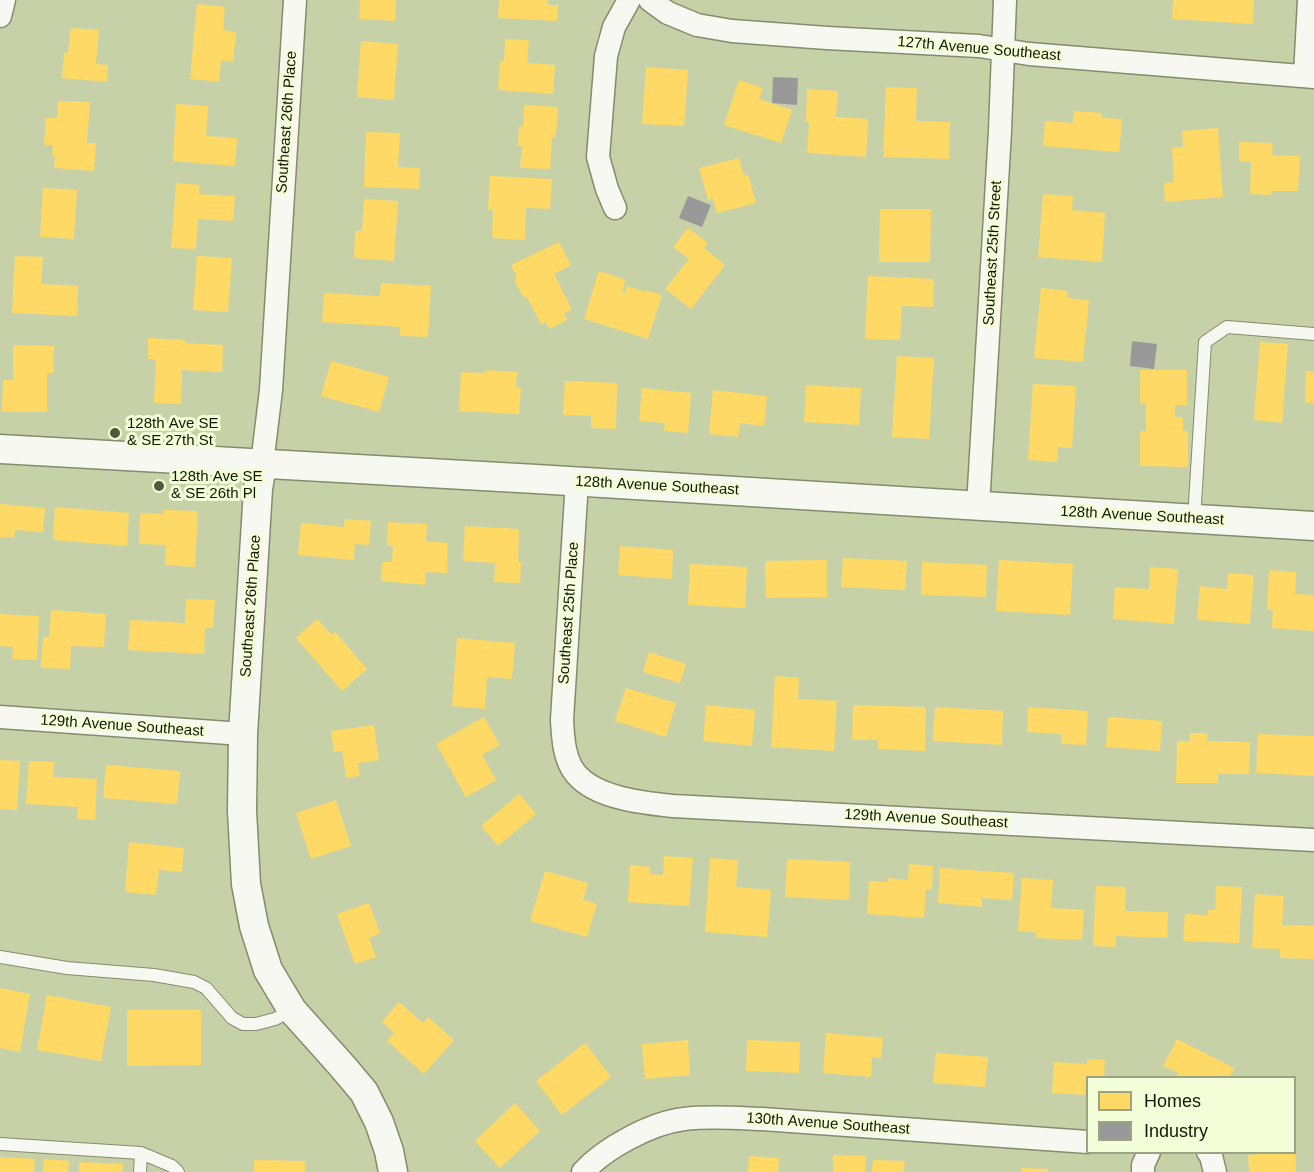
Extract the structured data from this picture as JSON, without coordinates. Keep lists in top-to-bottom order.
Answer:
{
  "streets": {
    "street": [
      "127th Avenue Southeast",
      "Southeast 26th Place",
      "Southeast 25th Street",
      "128th Avenue Southeast",
      "Southeast 25th Place",
      "129th Avenue Southeast",
      "130th Avenue Southeast"
    ]
  },
  "crossings": [
    ["127th Avenue Southeast", "Southeast 25th Street"],
    ["Southeast 26th Place", "128th Avenue Southeast"],
    ["Southeast 26th Place", "129th Avenue Southeast"],
    ["Southeast 25th Street", "128th Avenue Southeast"],
    ["128th Avenue Southeast", "Southeast 25th Place"],
    ["Southeast 25th Place", "129th Avenue Southeast"]
  ],
  "places": ["128th Ave SE & SE 27th St", "128th Ave SE & SE 26th Pl"],
  "legend": ["Homes", "Industry"]
}
